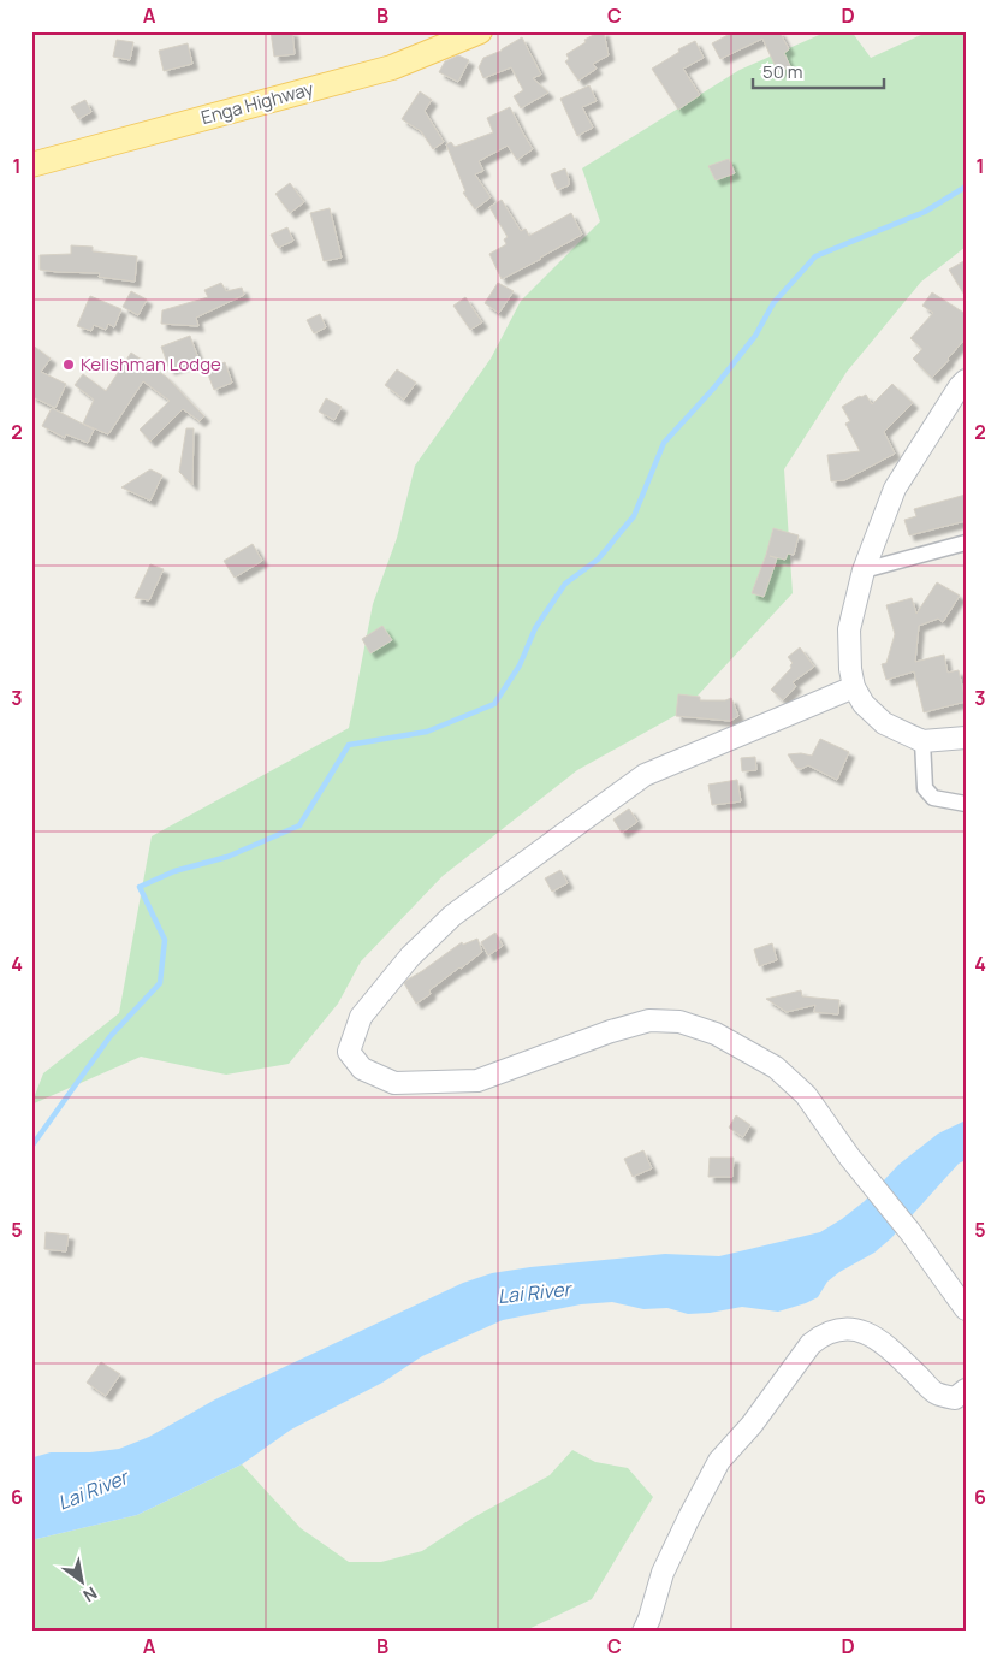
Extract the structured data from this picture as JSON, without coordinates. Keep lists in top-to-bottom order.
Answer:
{
  "streets": {
    "main road": ["Enga Highway"]
  },
  "water": ["Lai River"],
  "places": ["Kelishman Lodge"],
  "scale_bar": "50 m",
  "north": "bottom right",
  "grid": {
    "columns": [
      "A",
      "B",
      "C",
      "D"
    ],
    "rows": [
      "1",
      "2",
      "3",
      "4",
      "5",
      "6"
    ]
  }
}
